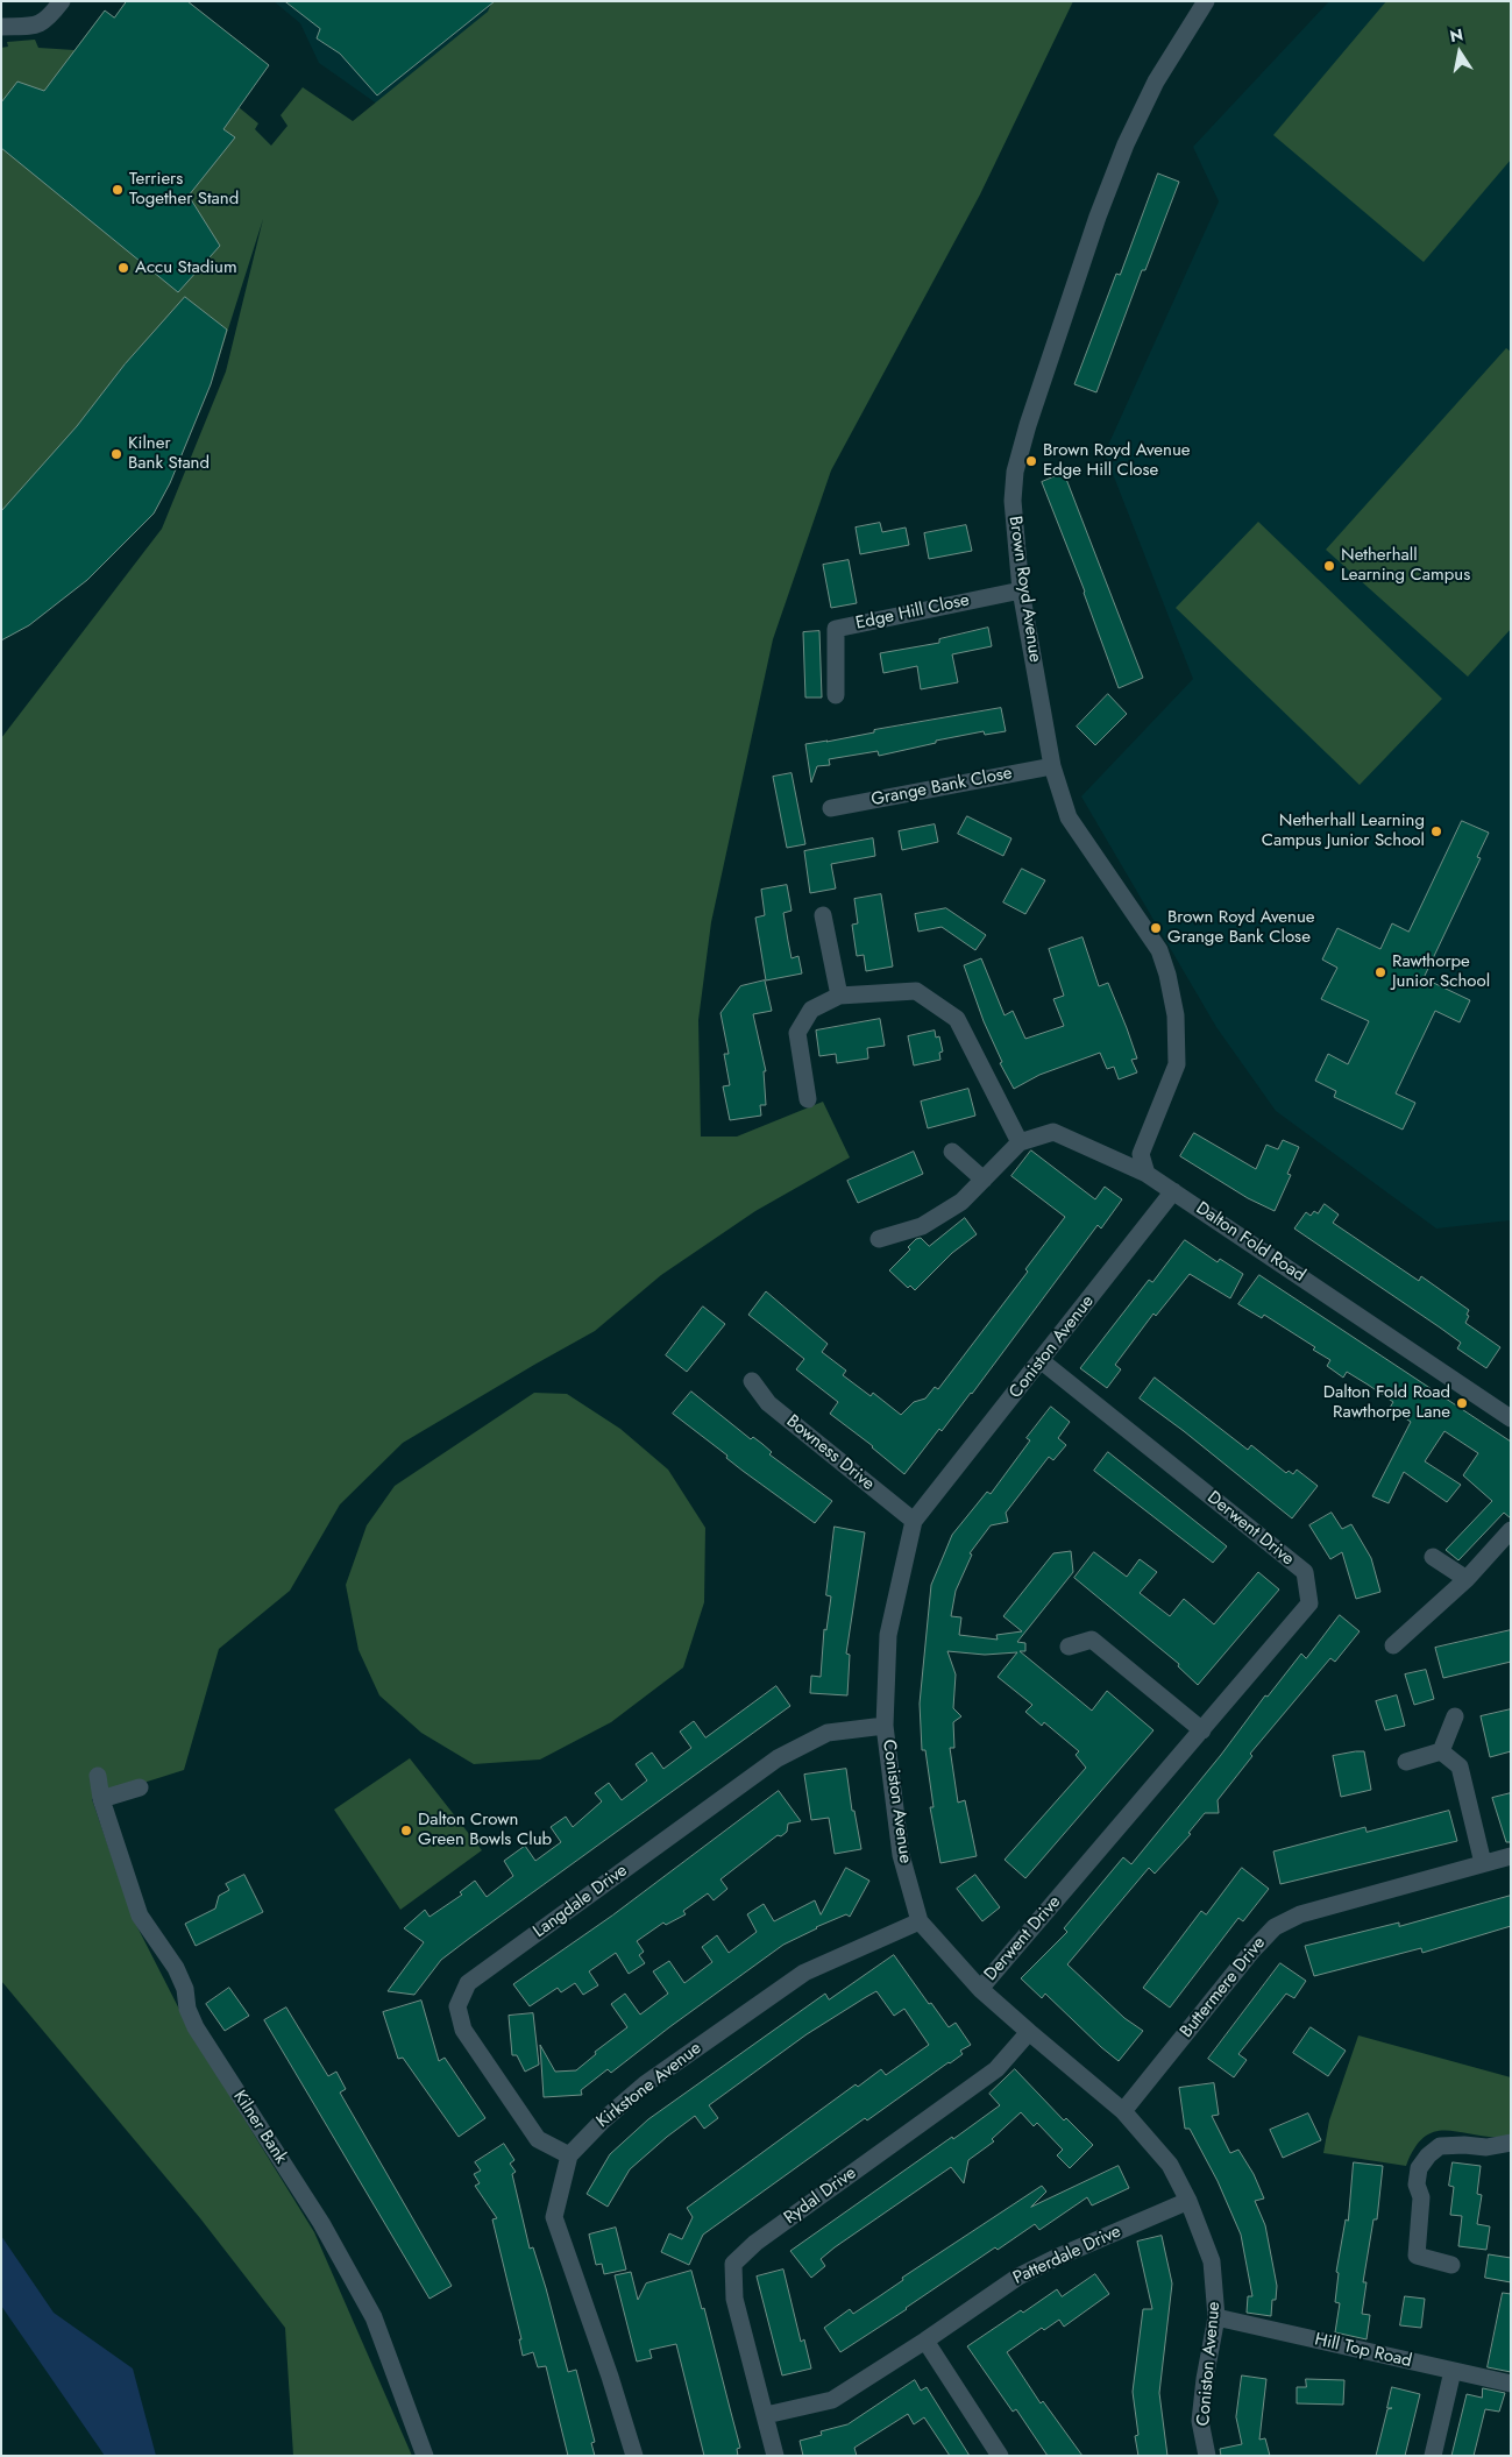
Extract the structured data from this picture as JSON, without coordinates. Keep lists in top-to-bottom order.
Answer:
{
  "streets": {
    "street": [
      "Brown Royd Avenue",
      "Edge Hill Close",
      "Grange Bank Close",
      "Dalton Fold Road",
      "Coniston Avenue",
      "Bowness Drive",
      "Derwent Drive",
      "Langdale Drive",
      "Buttermere Drive",
      "Kirkstone Avenue",
      "Kilner Bank",
      "Rydal Drive",
      "Patterdale Drive",
      "Hill Top Road"
    ]
  },
  "crossings": [
    ["Brown Royd Avenue", "Edge Hill Close"],
    ["Brown Royd Avenue", "Grange Bank Close"],
    ["Brown Royd Avenue", "Dalton Fold Road"],
    ["Dalton Fold Road", "Coniston Avenue"],
    ["Coniston Avenue", "Bowness Drive"],
    ["Coniston Avenue", "Derwent Drive"],
    ["Coniston Avenue", "Langdale Drive"],
    ["Coniston Avenue", "Buttermere Drive"],
    ["Coniston Avenue", "Kirkstone Avenue"],
    ["Coniston Avenue", "Rydal Drive"],
    ["Coniston Avenue", "Patterdale Drive"],
    ["Coniston Avenue", "Hill Top Road"],
    ["Langdale Drive", "Kirkstone Avenue"],
    ["Rydal Drive", "Patterdale Drive"]
  ],
  "places": [
    "Terriers Together Stand",
    "Accu Stadium",
    "Kilner Bank Stand",
    "Brown Royd Avenue Edge Hill Close",
    "Netherhall Learning Campus",
    "Netherhall Learning Campus Junior School",
    "Brown Royd Avenue Grange Bank Close",
    "Rawthorpe Junior School",
    "Dalton Fold Road Rawthorpe Lane",
    "Dalton Crown Green Bowls Club"
  ],
  "north": "top"
}
